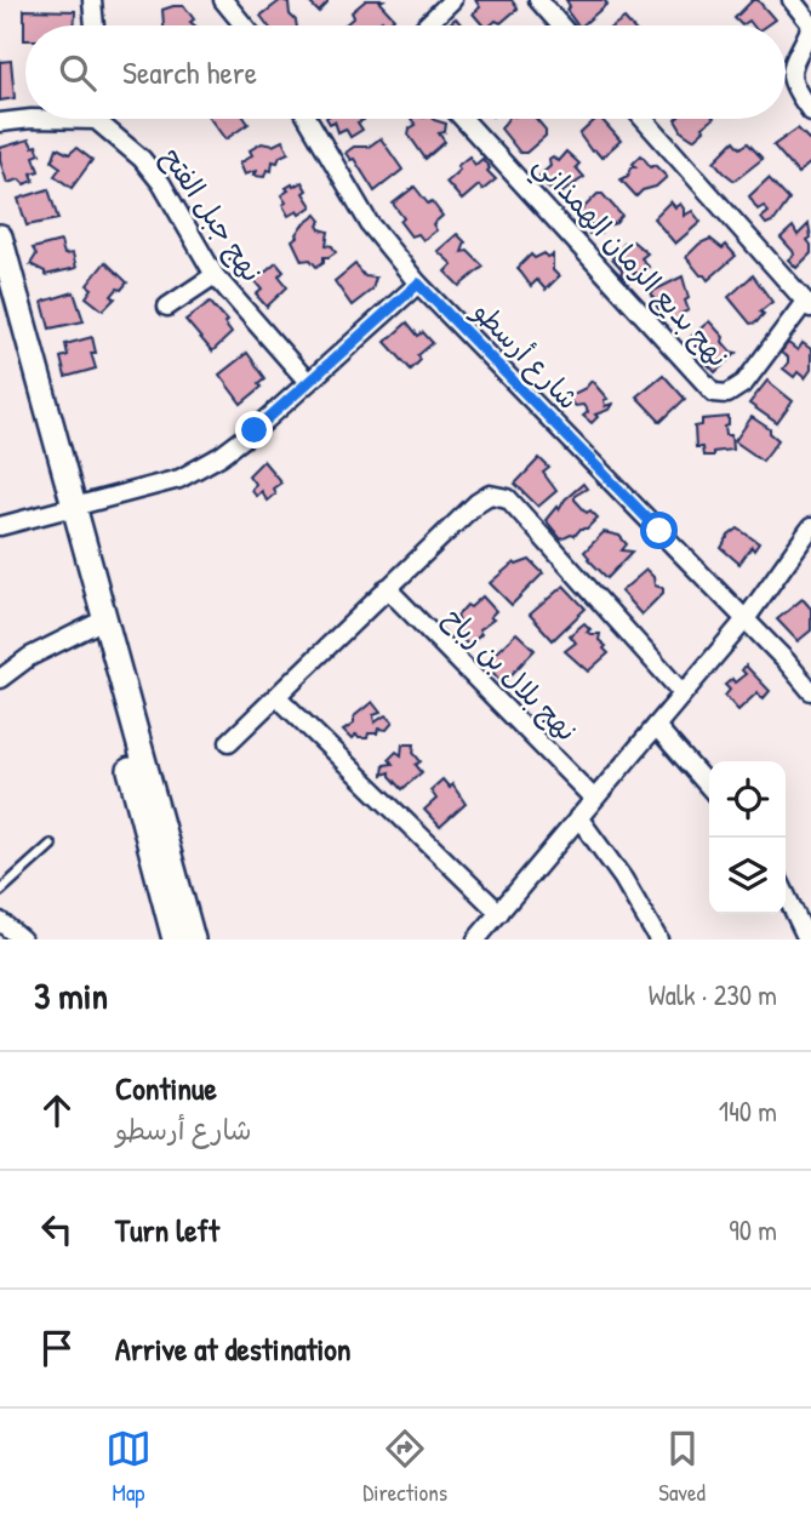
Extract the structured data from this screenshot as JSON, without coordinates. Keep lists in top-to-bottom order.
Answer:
{
  "streets": {
    "street": [
      "نهج جبل الفتح",
      "نهج بديع الزمان الهمذاني",
      "شارع أرسطو",
      "نهج بلال بن رباح"
    ]
  },
  "page": {
    "search": "Search here",
    "heading": ["3 min", "Walk · 230 m"],
    "list": [
      ["Continue", "شارع أرسطو", "140 m"],
      ["Turn left", "90 m"],
      "Arrive at destination"
    ],
    "nav": ["Map", "Directions", "Saved"]
  }
}
